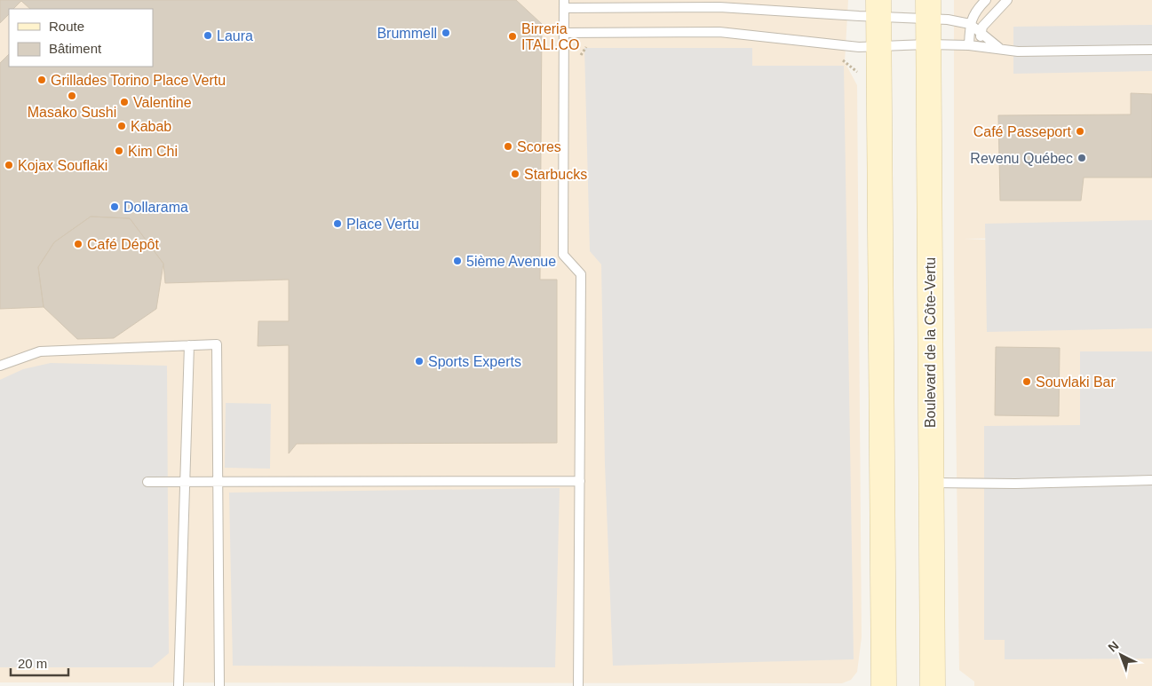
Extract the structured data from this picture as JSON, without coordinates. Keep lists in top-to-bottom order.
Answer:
{
  "streets": {
    "main road": ["Boulevard de la Côte-Vertu"]
  },
  "places": [
    "Brummell",
    "Laura",
    "Birreria ITALI.CO",
    "Grillades Torino Place Vertu",
    "Masako Sushi",
    "Valentine",
    "Kabab",
    "Café Passeport",
    "Scores",
    "Kim Chi",
    "Revenu Québec",
    "Kojax Souflaki",
    "Starbucks",
    "Dollarama",
    "Place Vertu",
    "Café Dépôt",
    "5ième Avenue",
    "Sports Experts",
    "Souvlaki Bar"
  ],
  "legend": ["Route", "Bâtiment"],
  "scale_bar": "20 m",
  "north": "top left"
}
